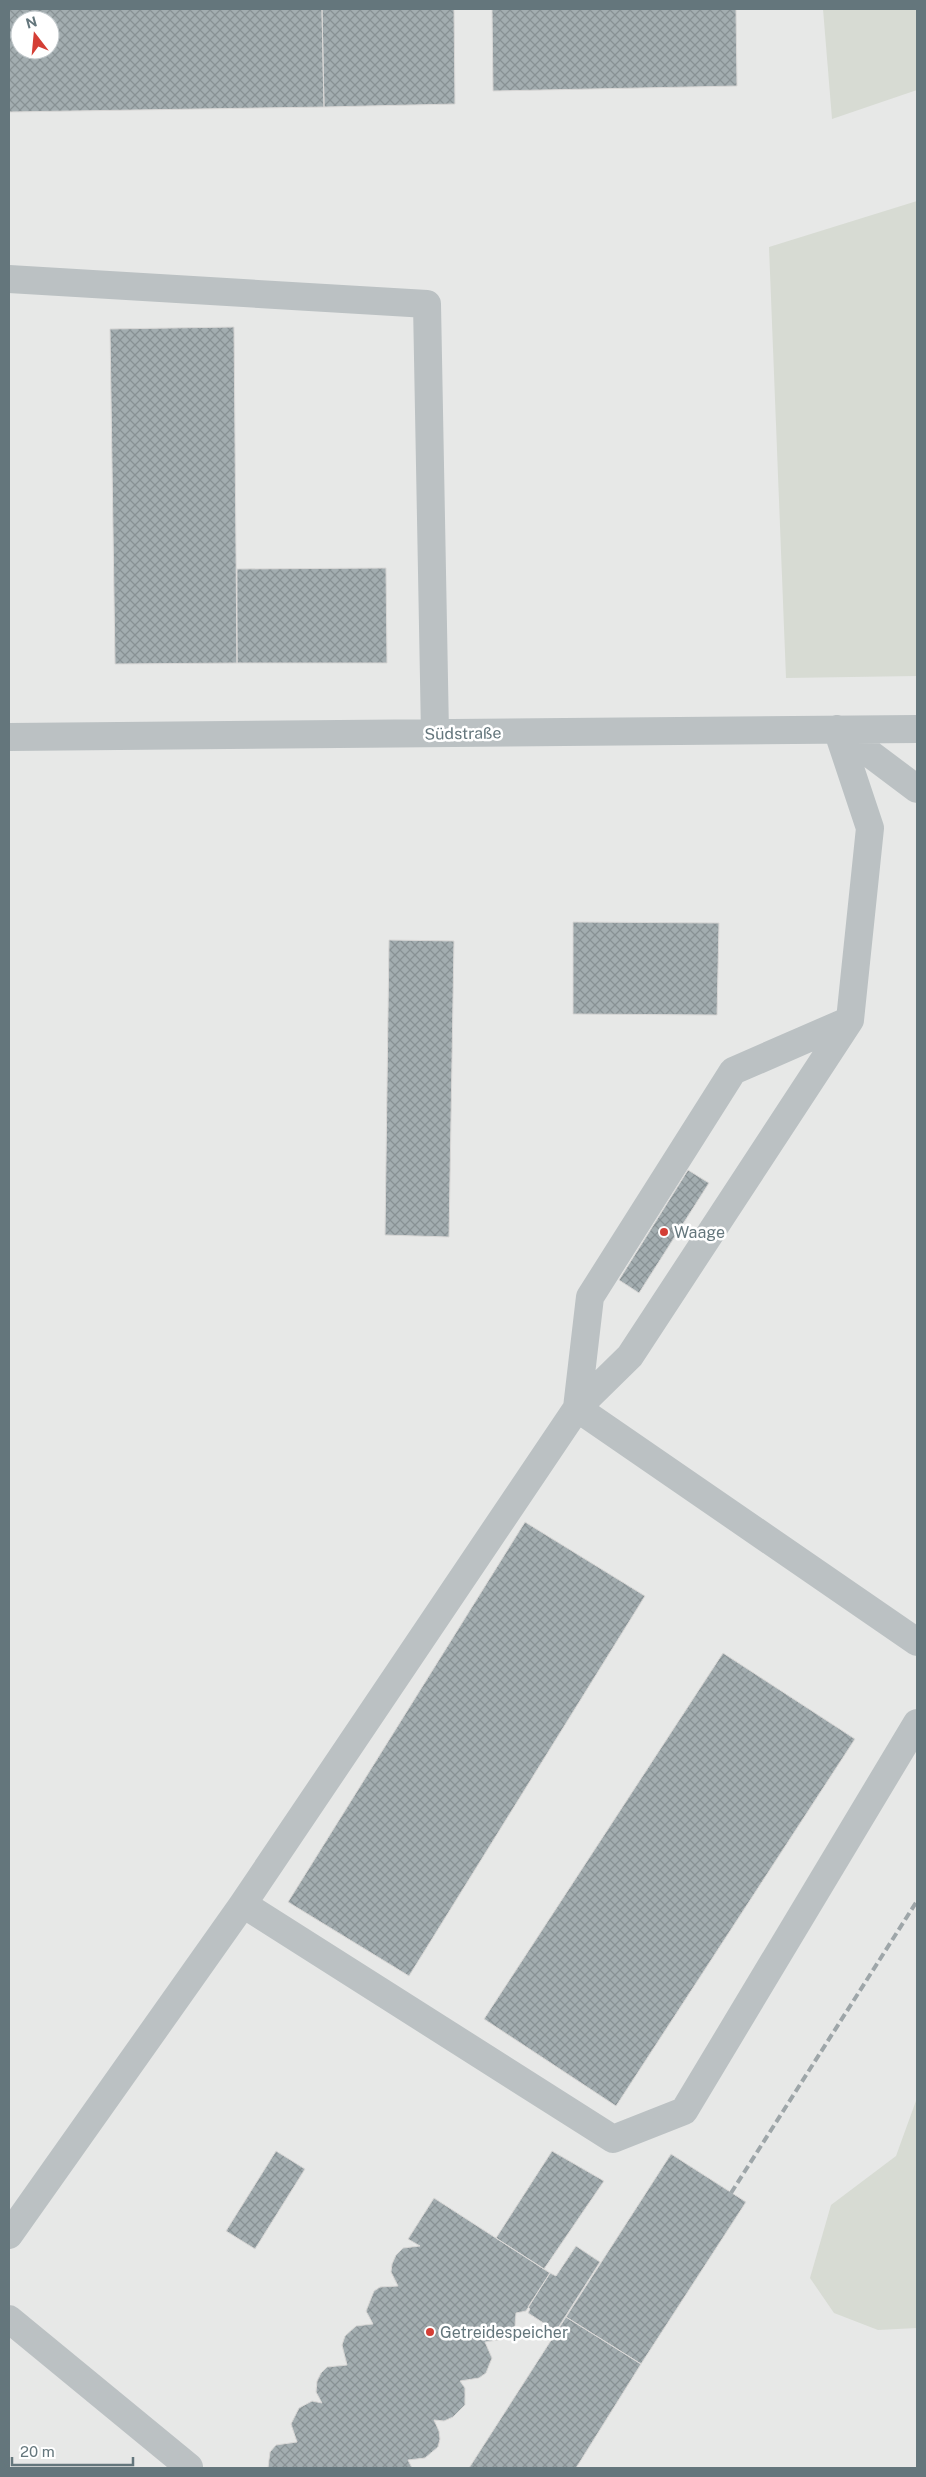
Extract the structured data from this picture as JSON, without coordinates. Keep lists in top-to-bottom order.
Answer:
{
  "streets": {
    "street": ["Südstraße"]
  },
  "places": ["Waage", "Getreidespeicher"],
  "scale_bar": "20 m",
  "north": "top"
}
